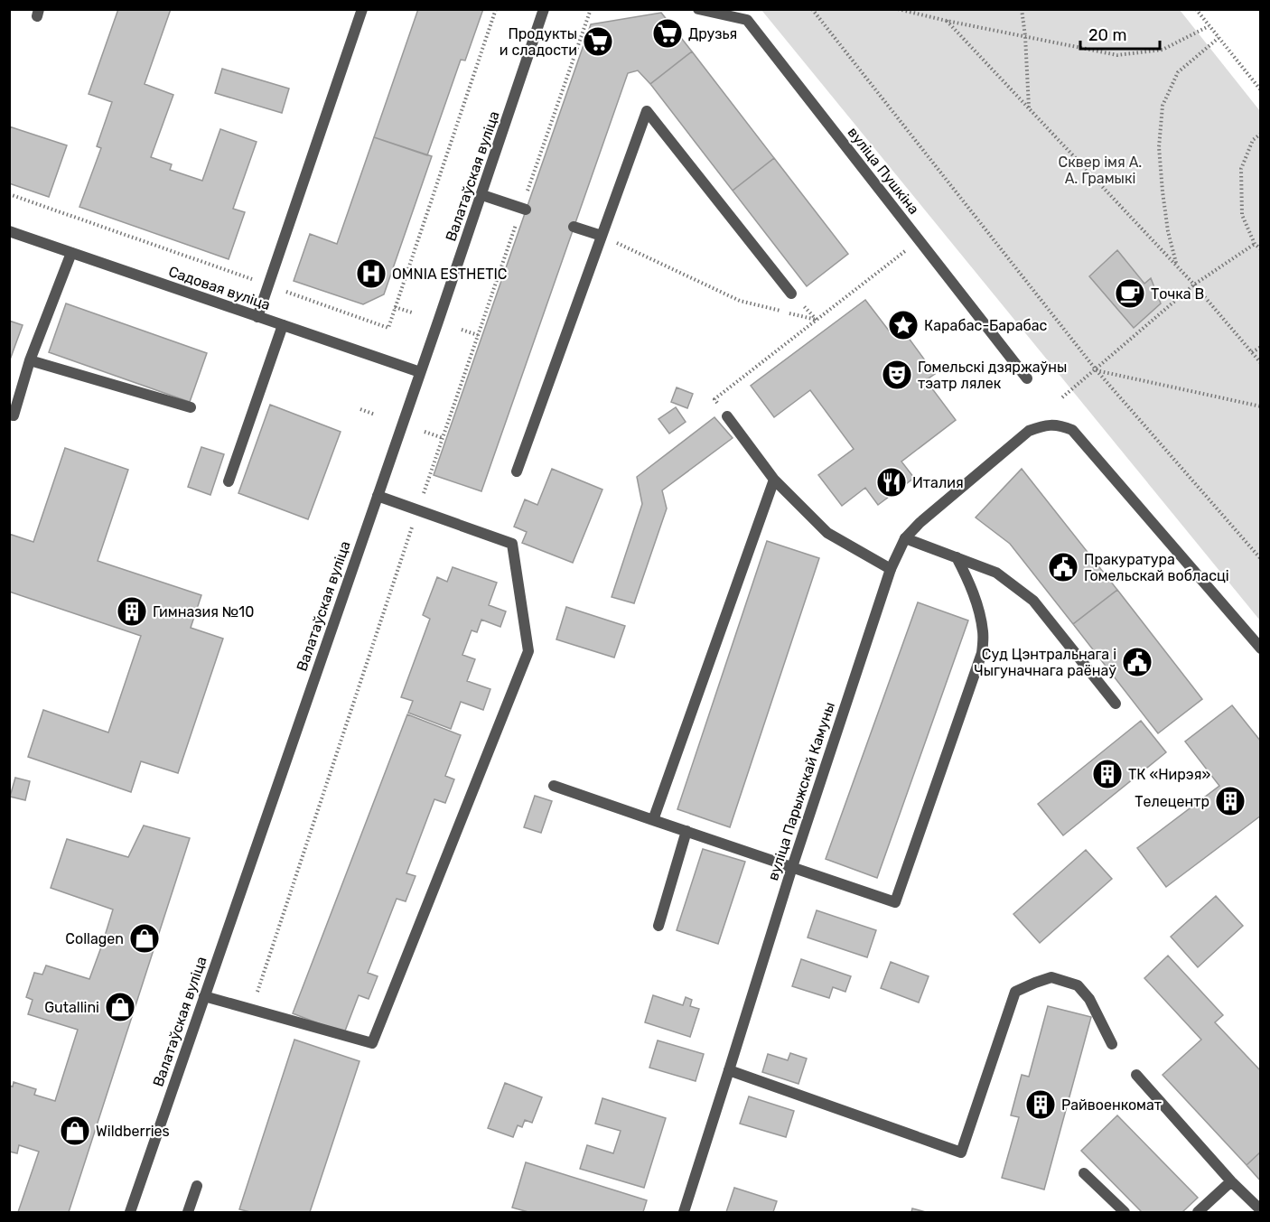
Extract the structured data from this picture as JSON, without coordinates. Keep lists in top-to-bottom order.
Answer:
{
  "streets": {
    "street": [
      "вуліца Пушкіна",
      "Валатаўская вуліца",
      "Садовая вуліца",
      "вуліца Парыжскай Камуны"
    ]
  },
  "crossings": [
    ["Валатаўская вуліца", "Садовая вуліца"]
  ],
  "parks": ["Сквер імя А. А. Грамыкі"],
  "places": {
    "supermarket": ["Друзья", "Продукты и сладости"],
    "hospital": ["OMNIA ESTHETIC"],
    "cafe": ["Точка В"],
    "place": ["Карабас-Барабас"],
    "theatre": ["Гомельскі дзяржаўны тэатр лялек"],
    "restaurant": ["Италия"],
    "public building": ["Пракуратура Гомельскай вобласці", "Суд Цэнтральнага і Чыгуначнага раёнаў"],
    "building": [
      "Гимназия №10",
      "ТК «Нирэя»",
      "Телецентр",
      "Райвоенкомат"
    ],
    "shop": ["Collagen", "Gutallini", "Wildberries"]
  },
  "scale_bar": "20 m"
}
